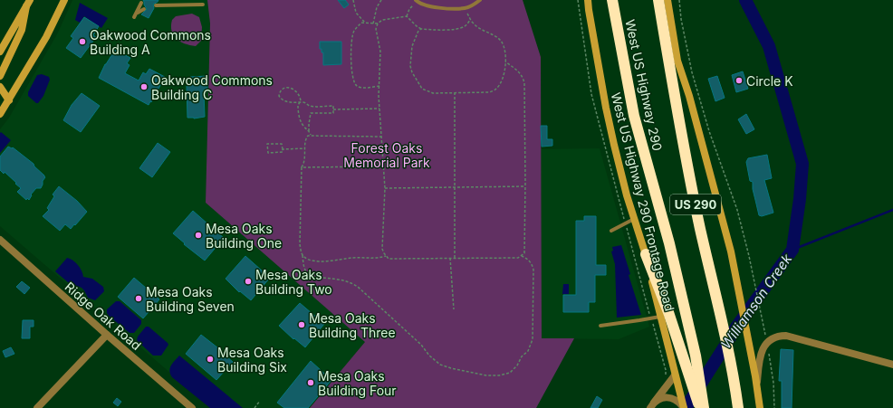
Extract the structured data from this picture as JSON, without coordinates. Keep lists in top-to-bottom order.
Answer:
{
  "streets": {
    "highway": ["West US Highway 290", "US 290"],
    "main road": ["West US Highway 290 Frontage Road"],
    "street": ["Ridge Oak Road"]
  },
  "water": ["Williamson Creek"],
  "parks": ["Forest Oaks Memorial Park"],
  "places": [
    "Oakwood Commons Building A",
    "Circle K",
    "Oakwood Commons Building C",
    "Mesa Oaks Building One",
    "Mesa Oaks Building Two",
    "Mesa Oaks Building Seven",
    "Mesa Oaks Building Three",
    "Mesa Oaks Building Six",
    "Mesa Oaks Building Four"
  ]
}
